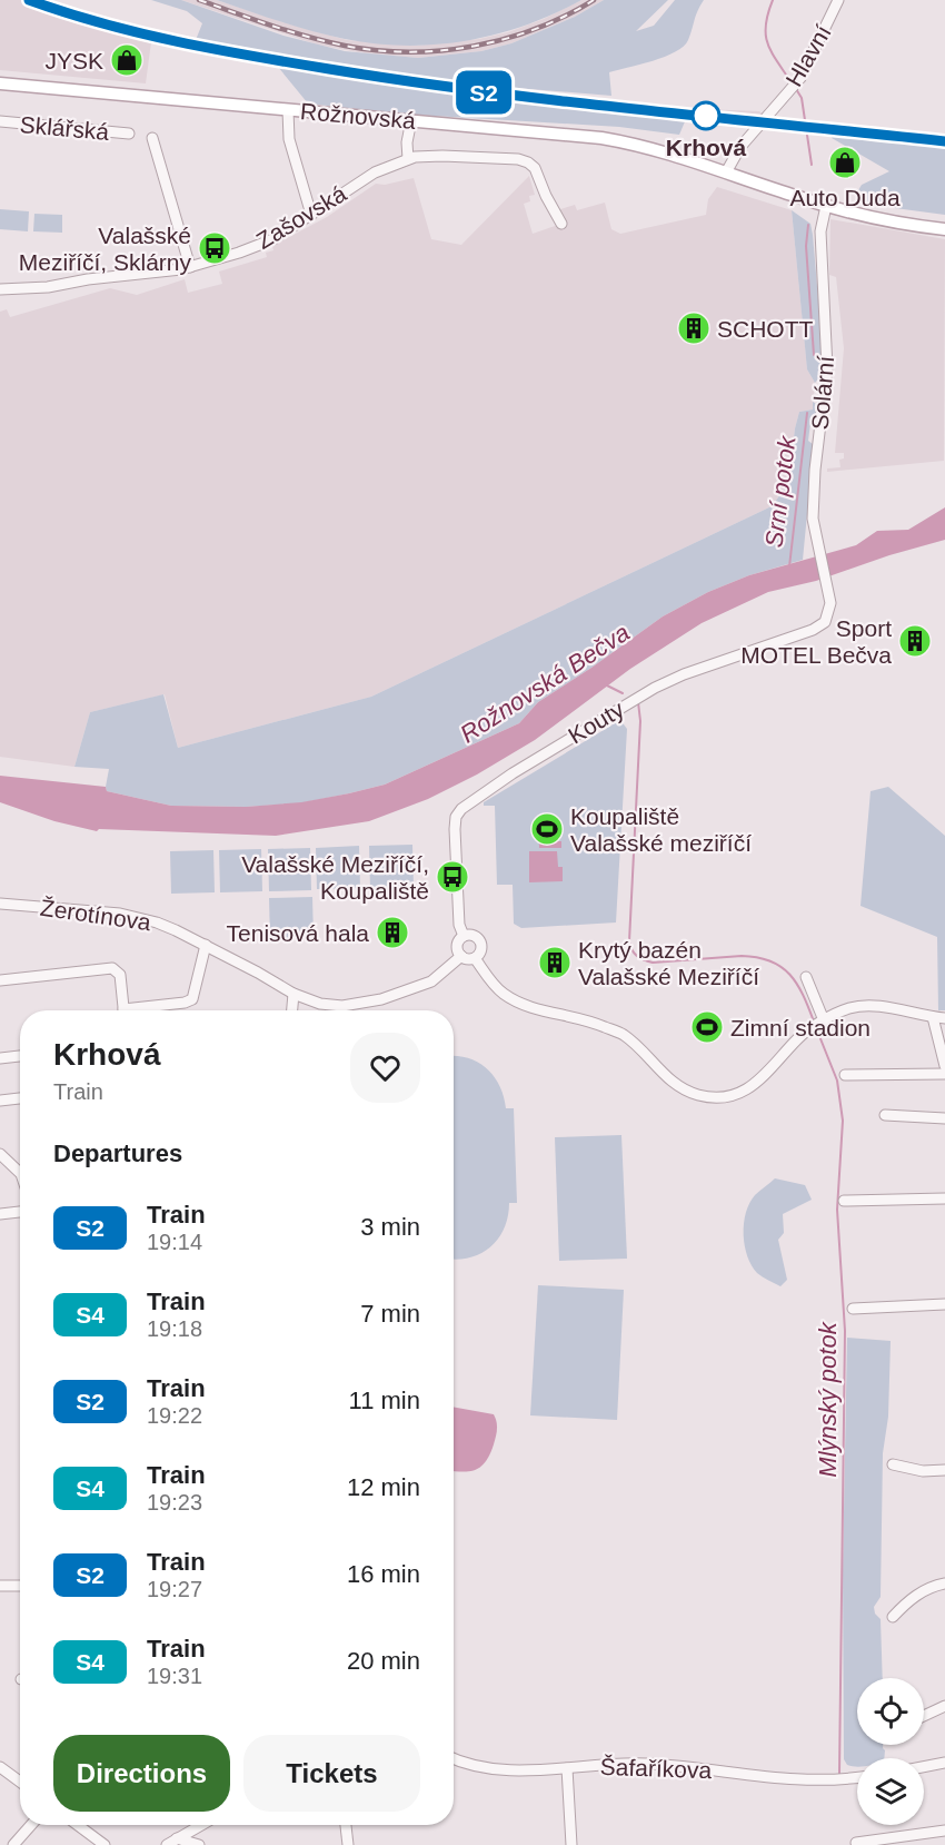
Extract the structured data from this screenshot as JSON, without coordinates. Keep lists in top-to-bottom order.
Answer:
{
  "streets": {
    "main road": ["Rožnovská"],
    "street": [
      "Hlavní",
      "Sklářská",
      "Zašovská",
      "Solární",
      "Kouty",
      "Žerotínova",
      "Šafaříkova"
    ]
  },
  "crossings": [
    ["Hlavní", "Rožnovská"],
    ["Rožnovská", "Solární"],
    ["Solární", "Kouty"],
    ["Kouty", "Žerotínova"]
  ],
  "water": ["Srní potok", "Rožnovská Bečva", "Mlýnský potok"],
  "places": {
    "shop": ["JYSK", "Auto Duda"],
    "other": ["Krhová"],
    "bus stop": ["Valašské Meziříčí, Sklárny", "Valašské Meziříčí, Koupaliště"],
    "building": [
      "SCHOTT",
      "Sport MOTEL Bečva",
      "Tenisová hala",
      "Krytý bazén Valašské Meziříčí"
    ],
    "sports": ["Koupaliště Valašské meziříčí", "Zimní stadion"]
  },
  "page": {
    "on_map": "S2",
    "heading": [
      ["Krhová", "Train"],
      "Departures"
    ],
    "list": [
      {
        "mark": "S2",
        "name": "Train",
        "note": "19:14",
        "value": "3 min"
      },
      {
        "mark": "S4",
        "name": "Train",
        "note": "19:18",
        "value": "7 min"
      },
      {
        "mark": "S2",
        "name": "Train",
        "note": "19:22",
        "value": "11 min"
      },
      {
        "mark": "S4",
        "name": "Train",
        "note": "19:23",
        "value": "12 min"
      },
      {
        "mark": "S2",
        "name": "Train",
        "note": "19:27",
        "value": "16 min"
      },
      {
        "mark": "S4",
        "name": "Train",
        "note": "19:31",
        "value": "20 min"
      }
    ],
    "buttons": ["Directions", "Tickets"]
  }
}
